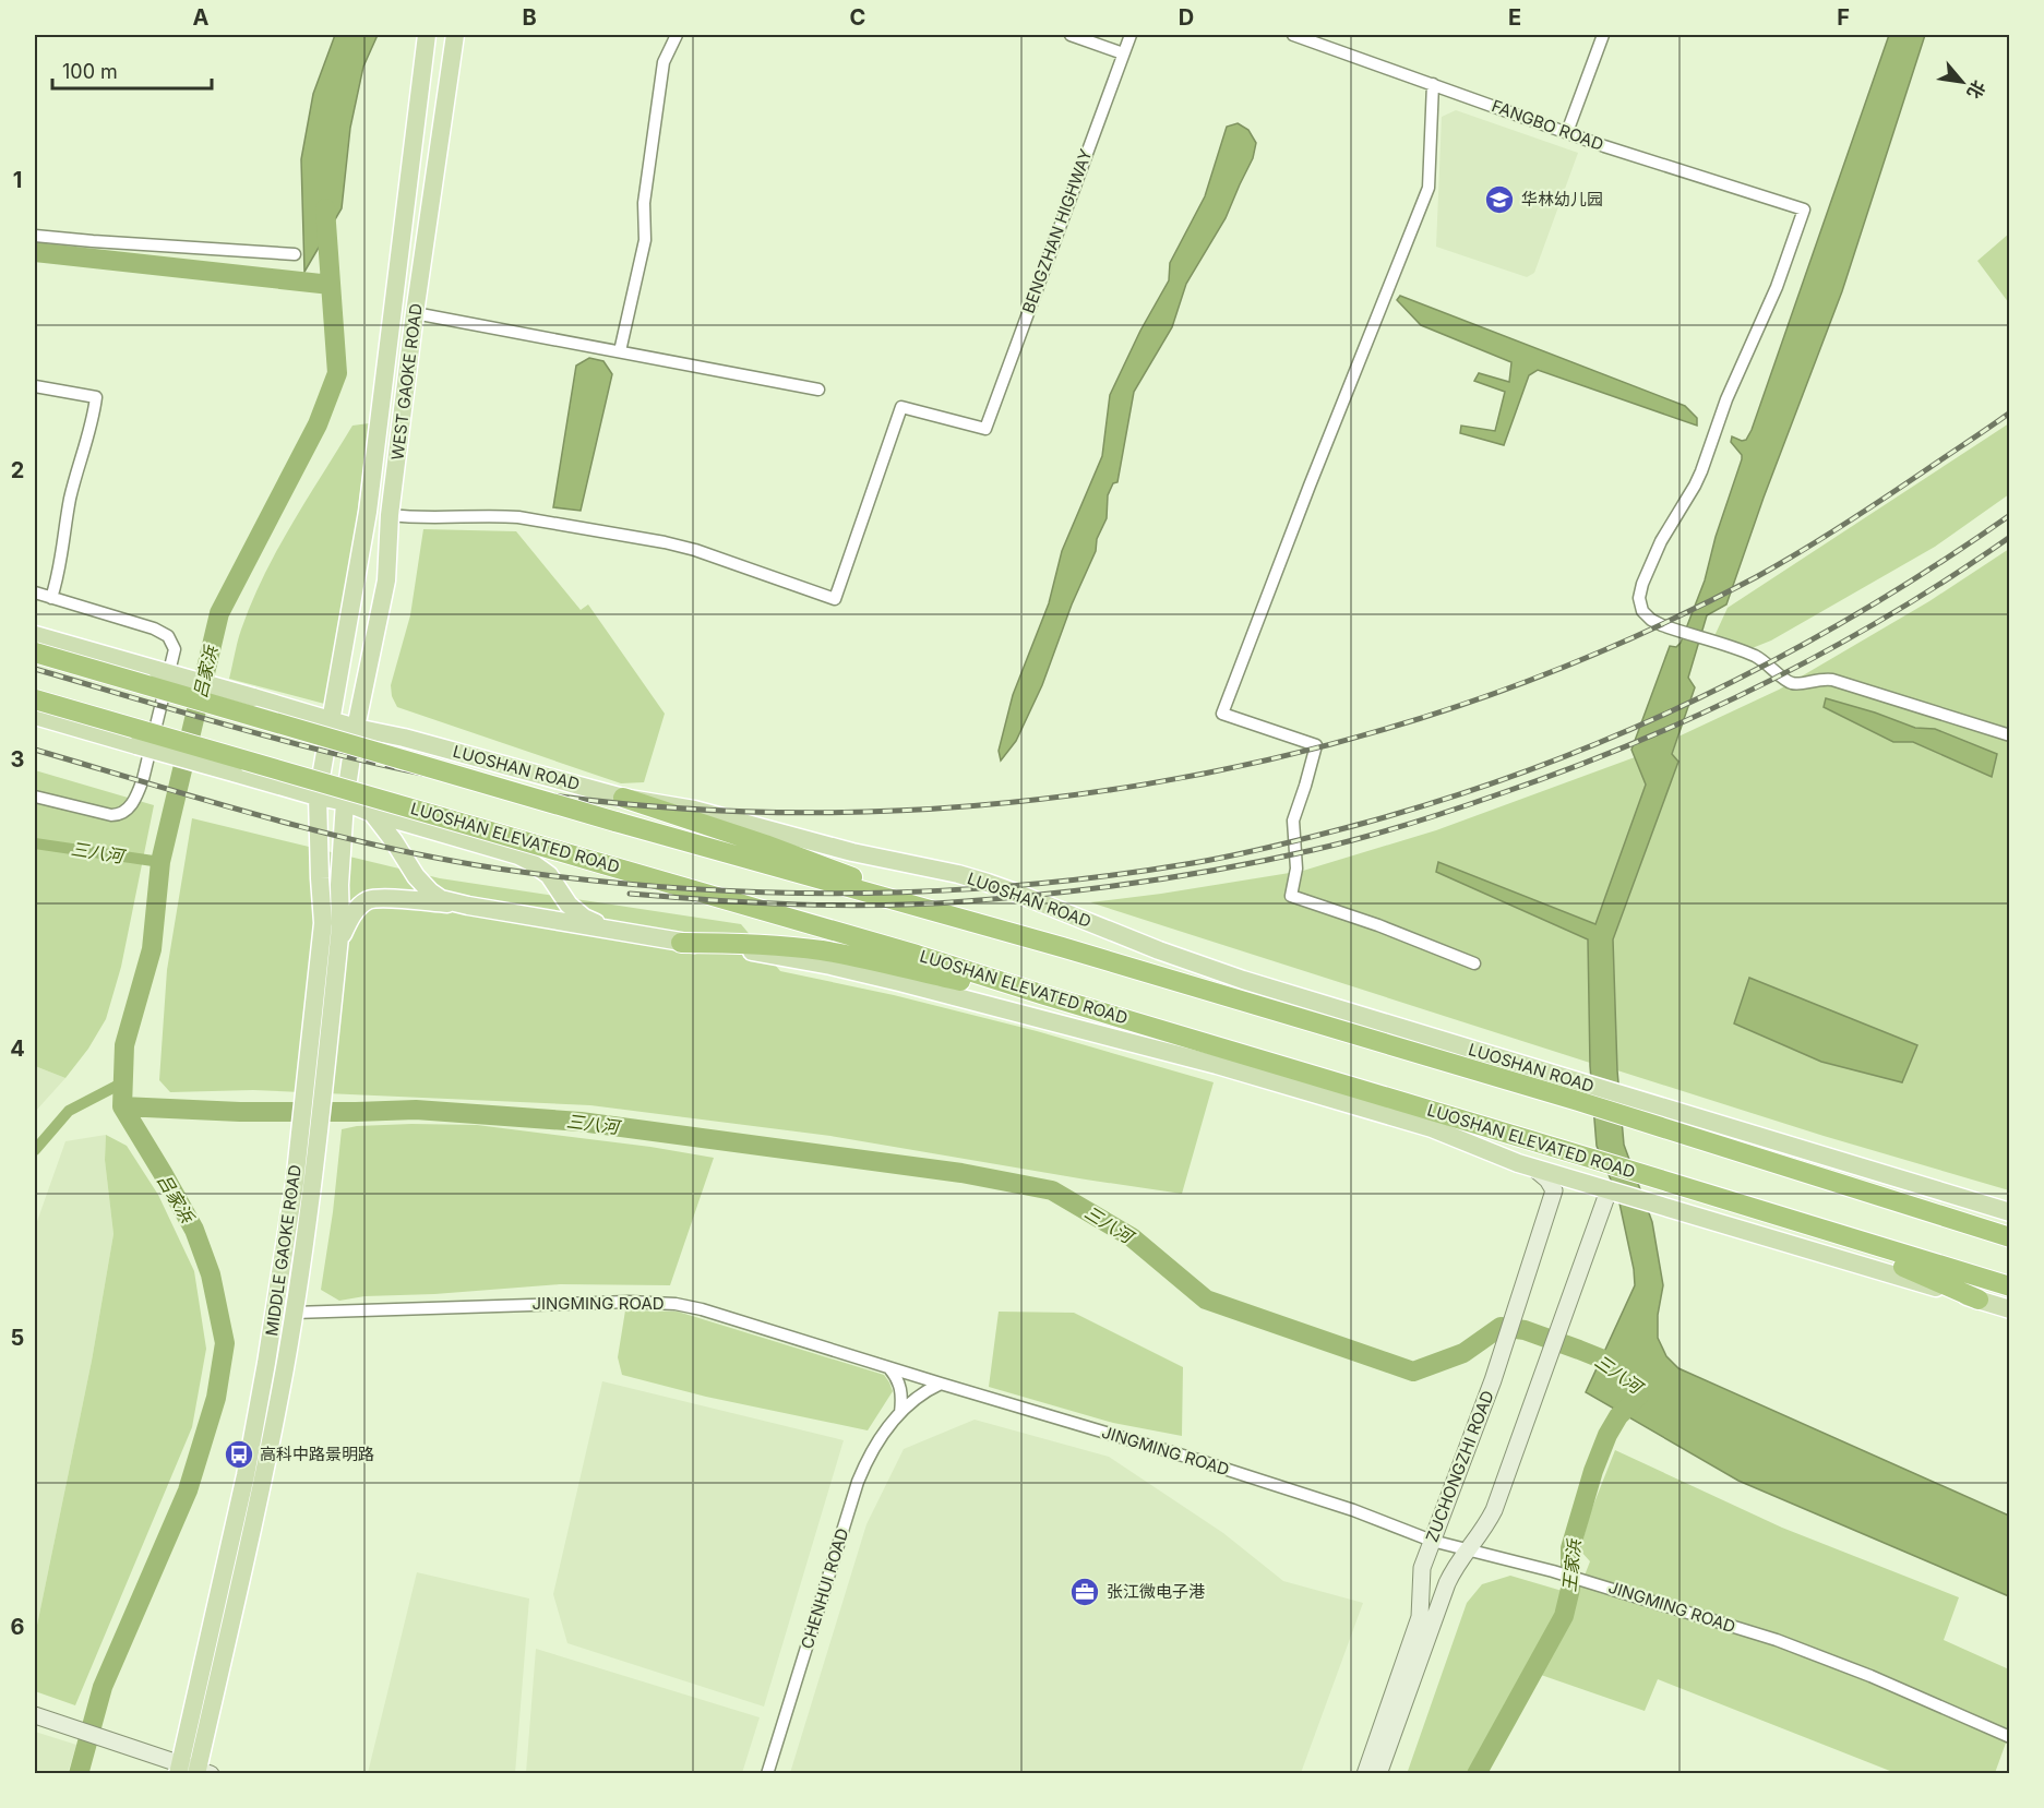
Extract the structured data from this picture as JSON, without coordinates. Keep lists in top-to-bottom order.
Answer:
{
  "streets": {
    "highway": ["LUOSHAN ELEVATED ROAD"],
    "main road": [
      "WEST GAOKE ROAD",
      "LUOSHAN ROAD",
      "MIDDLE GAOKE ROAD",
      "ZUCHONGZHI ROAD"
    ],
    "street": [
      "FANGBO ROAD",
      "BENGZHAN HIGHWAY",
      "JINGMING ROAD",
      "CHENHUI ROAD"
    ]
  },
  "crossings": [
    ["BENGZHAN HIGHWAY", "WEST GAOKE ROAD"],
    ["WEST GAOKE ROAD", "LUOSHAN ROAD"],
    ["WEST GAOKE ROAD", "MIDDLE GAOKE ROAD"],
    ["LUOSHAN ROAD", "MIDDLE GAOKE ROAD"],
    ["MIDDLE GAOKE ROAD", "JINGMING ROAD"],
    ["JINGMING ROAD", "ZUCHONGZHI ROAD"],
    ["JINGMING ROAD", "CHENHUI ROAD"]
  ],
  "water": ["吕家浜", "三八河", "王家浜"],
  "places": {
    "school or university": ["华林幼儿园"],
    "bus stop": ["高科中路景明路"],
    "office": ["张江微电子港"]
  },
  "scale_bar": "100 m",
  "north": "bottom right",
  "grid": {
    "columns": [
      "A",
      "B",
      "C",
      "D",
      "E",
      "F"
    ],
    "rows": [
      "1",
      "2",
      "3",
      "4",
      "5",
      "6"
    ]
  }
}
